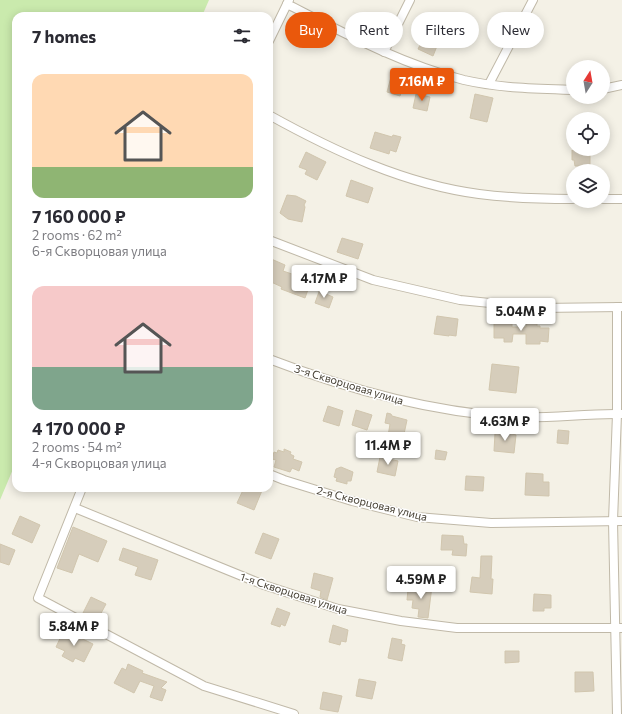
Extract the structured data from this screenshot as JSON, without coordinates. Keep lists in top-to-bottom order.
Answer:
{
  "streets": {
    "street": ["3-я Скворцовая улица", "2-я Скворцовая улица", "1-я Скворцовая улица"]
  },
  "north": "top",
  "page": {
    "chip": [
      "Buy",
      "Rent",
      "Filters",
      "New"
    ],
    "heading": "7 homes",
    "list": [
      {
        "name": "7 160 000 ₽",
        "note": "2 rooms · 62 m² · 6-я Скворцовая улица"
      },
      {
        "name": "4 170 000 ₽",
        "note": "2 rooms · 54 m² · 4-я Скворцовая улица"
      }
    ],
    "price": [
      "7.16M ₽",
      "4.17M ₽",
      "5.04M ₽",
      "4.63M ₽",
      "11.4M ₽",
      "4.59M ₽",
      "5.84M ₽"
    ]
  }
}
